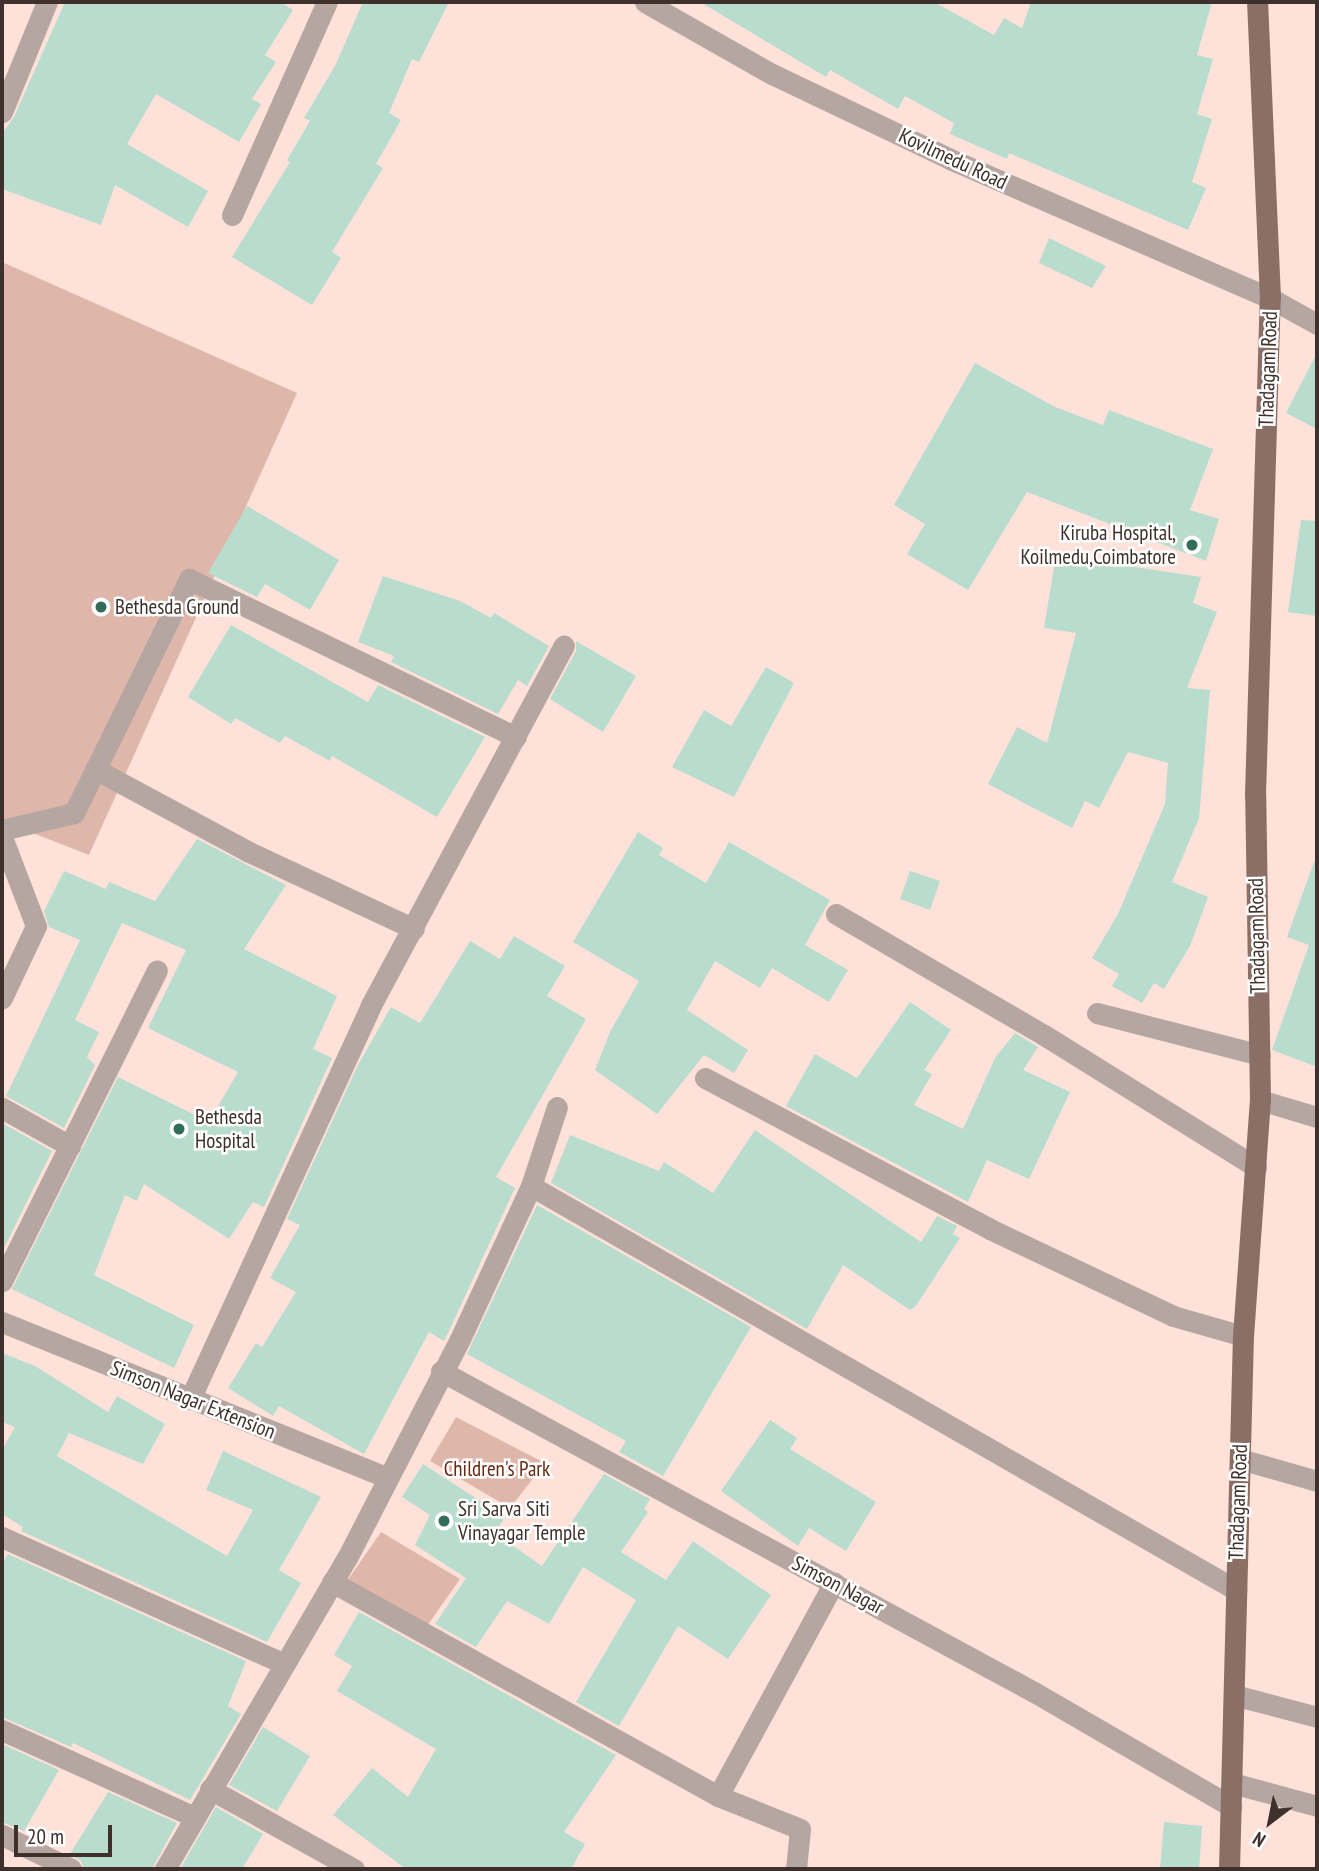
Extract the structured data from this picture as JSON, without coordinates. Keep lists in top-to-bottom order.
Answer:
{
  "streets": {
    "main road": ["Thadagam Road"],
    "street": ["Kovilmedu Road", "Simson Nagar Extension", "Simson Nagar"]
  },
  "crossings": [
    ["Kovilmedu Road", "Thadagam Road"],
    ["Thadagam Road", "Simson Nagar"]
  ],
  "parks": ["Children's Park"],
  "places": [
    "Kiruba Hospital, Koilmedu,Coimbatore",
    "Bethesda Ground",
    "Bethesda Hospital",
    "Sri Sarva Siti Vinayagar Temple"
  ],
  "scale_bar": "20 m",
  "north": "bottom left"
}
